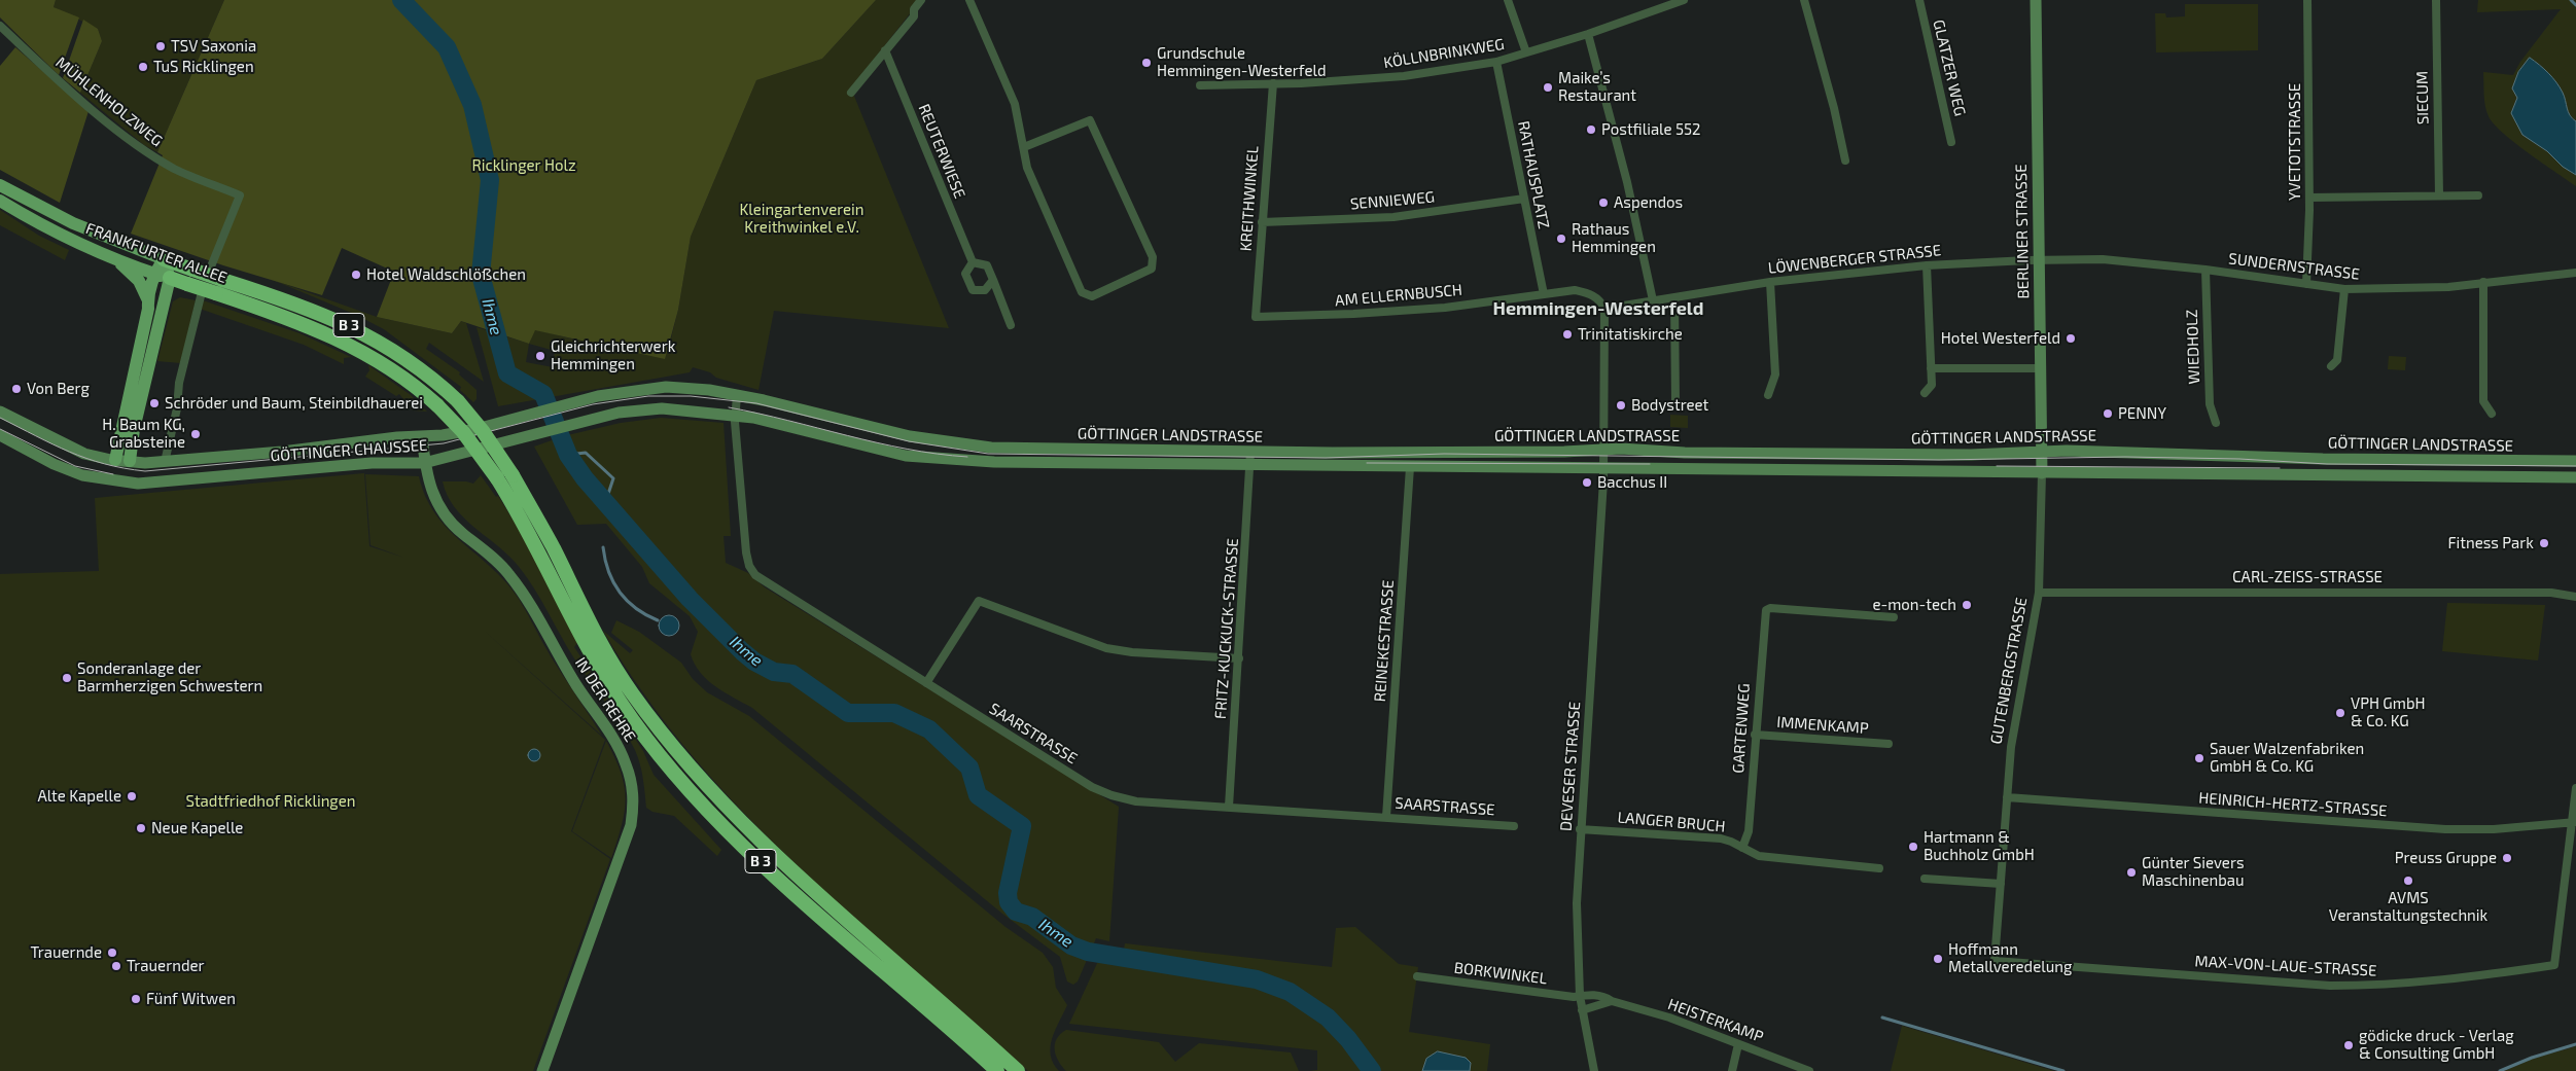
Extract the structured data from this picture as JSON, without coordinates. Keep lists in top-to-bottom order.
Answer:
{
  "streets": {
    "highway": ["FRANKFURTER ALLEE", "B 3"],
    "street": [
      "KÖLLNBRINKWEG",
      "GLATZER WEG",
      "SIECUM",
      "MÜHLENHOLZWEG",
      "YVETOTSTRASSE",
      "REUTERWIESE",
      "RATHAUSPLATZ",
      "KREITHWINKEL",
      "SENNIEWEG",
      "BERLINER STRASSE",
      "LÖWENBERGER STRASSE",
      "SUNDERNSTRASSE",
      "AM ELLERNBUSCH",
      "WIEDHOLZ",
      "GÖTTINGER LANDSTRASSE",
      "GÖTTINGER CHAUSSEE",
      "CARL-ZEISS-STRASSE",
      "FRITZ-KUCKUCK-STRASSE",
      "REINEKESTRASSE",
      "GUTENBERGSTRASSE",
      "IN DER REHRE",
      "IMMENKAMP",
      "GARTENWEG",
      "SAARSTRASSE",
      "DEVESER STRASSE",
      "HEINRICH-HERTZ-STRASSE",
      "LANGER BRUCH",
      "MAX-VON-LAUE-STRASSE",
      "BORKWINKEL",
      "HEISTERKAMP"
    ]
  },
  "crossings": [
    ["KÖLLNBRINKWEG", "RATHAUSPLATZ"],
    ["KÖLLNBRINKWEG", "KREITHWINKEL"],
    ["MÜHLENHOLZWEG", "GÖTTINGER CHAUSSEE"],
    ["YVETOTSTRASSE", "SUNDERNSTRASSE"],
    ["RATHAUSPLATZ", "SENNIEWEG"],
    ["RATHAUSPLATZ", "AM ELLERNBUSCH"],
    ["KREITHWINKEL", "SENNIEWEG"],
    ["KREITHWINKEL", "AM ELLERNBUSCH"],
    ["BERLINER STRASSE", "LÖWENBERGER STRASSE"],
    ["BERLINER STRASSE", "SUNDERNSTRASSE"],
    ["BERLINER STRASSE", "GÖTTINGER LANDSTRASSE"],
    ["BERLINER STRASSE", "GUTENBERGSTRASSE"],
    ["FRANKFURTER ALLEE", "B 3"],
    ["LÖWENBERGER STRASSE", "SUNDERNSTRASSE"],
    ["LÖWENBERGER STRASSE", "AM ELLERNBUSCH"],
    ["LÖWENBERGER STRASSE", "DEVESER STRASSE"],
    ["SUNDERNSTRASSE", "WIEDHOLZ"],
    ["AM ELLERNBUSCH", "DEVESER STRASSE"],
    ["GÖTTINGER LANDSTRASSE", "GÖTTINGER CHAUSSEE"],
    ["GÖTTINGER LANDSTRASSE", "FRITZ-KUCKUCK-STRASSE"],
    ["GÖTTINGER LANDSTRASSE", "REINEKESTRASSE"],
    ["GÖTTINGER LANDSTRASSE", "GUTENBERGSTRASSE"],
    ["GÖTTINGER LANDSTRASSE", "SAARSTRASSE"],
    ["GÖTTINGER LANDSTRASSE", "DEVESER STRASSE"],
    ["GÖTTINGER CHAUSSEE", "IN DER REHRE"],
    ["GÖTTINGER CHAUSSEE", "SAARSTRASSE"],
    ["CARL-ZEISS-STRASSE", "GUTENBERGSTRASSE"],
    ["FRITZ-KUCKUCK-STRASSE", "SAARSTRASSE"],
    ["REINEKESTRASSE", "SAARSTRASSE"],
    ["GUTENBERGSTRASSE", "HEINRICH-HERTZ-STRASSE"],
    ["GUTENBERGSTRASSE", "MAX-VON-LAUE-STRASSE"],
    ["IMMENKAMP", "GARTENWEG"],
    ["GARTENWEG", "LANGER BRUCH"],
    ["DEVESER STRASSE", "LANGER BRUCH"],
    ["DEVESER STRASSE", "BORKWINKEL"],
    ["DEVESER STRASSE", "HEISTERKAMP"],
    ["HEINRICH-HERTZ-STRASSE", "MAX-VON-LAUE-STRASSE"],
    ["BORKWINKEL", "HEISTERKAMP"]
  ],
  "districts": ["Hemmingen-Westerfeld"],
  "water": ["Ihme"],
  "parks": ["Ricklinger Holz", "Kleingartenverein Kreithwinkel e.V.", "Stadtfriedhof Ricklingen"],
  "places": [
    "TSV Saxonia",
    "Grundschule Hemmingen-Westerfeld",
    "TuS Ricklingen",
    "Maike’s Restaurant",
    "Postfiliale 552",
    "Aspendos",
    "Rathaus Hemmingen",
    "Hotel Waldschlößchen",
    "Trinitatiskirche",
    "Hotel Westerfeld",
    "Gleichrichterwerk Hemmingen",
    "Von Berg",
    "Schröder und Baum, Steinbildhauerei",
    "Bodystreet",
    "PENNY",
    "H. Baum KG, Grabsteine",
    "Bacchus II",
    "Fitness Park",
    "e-mon-tech",
    "Sonderanlage der Barmherzigen Schwestern",
    "VPH GmbH & Co. KG",
    "Sauer Walzenfabriken GmbH & Co. KG",
    "Alte Kapelle",
    "Neue Kapelle",
    "Hartmann & Buchholz GmbH",
    "Preuss Gruppe",
    "Günter Sievers Maschinenbau",
    "AVMS Veranstaltungstechnik",
    "Trauernde",
    "Hoffmann Metallveredelung",
    "Trauernder",
    "Fünf Witwen",
    "gödicke druck - Verlag & Consulting GmbH"
  ]
}
